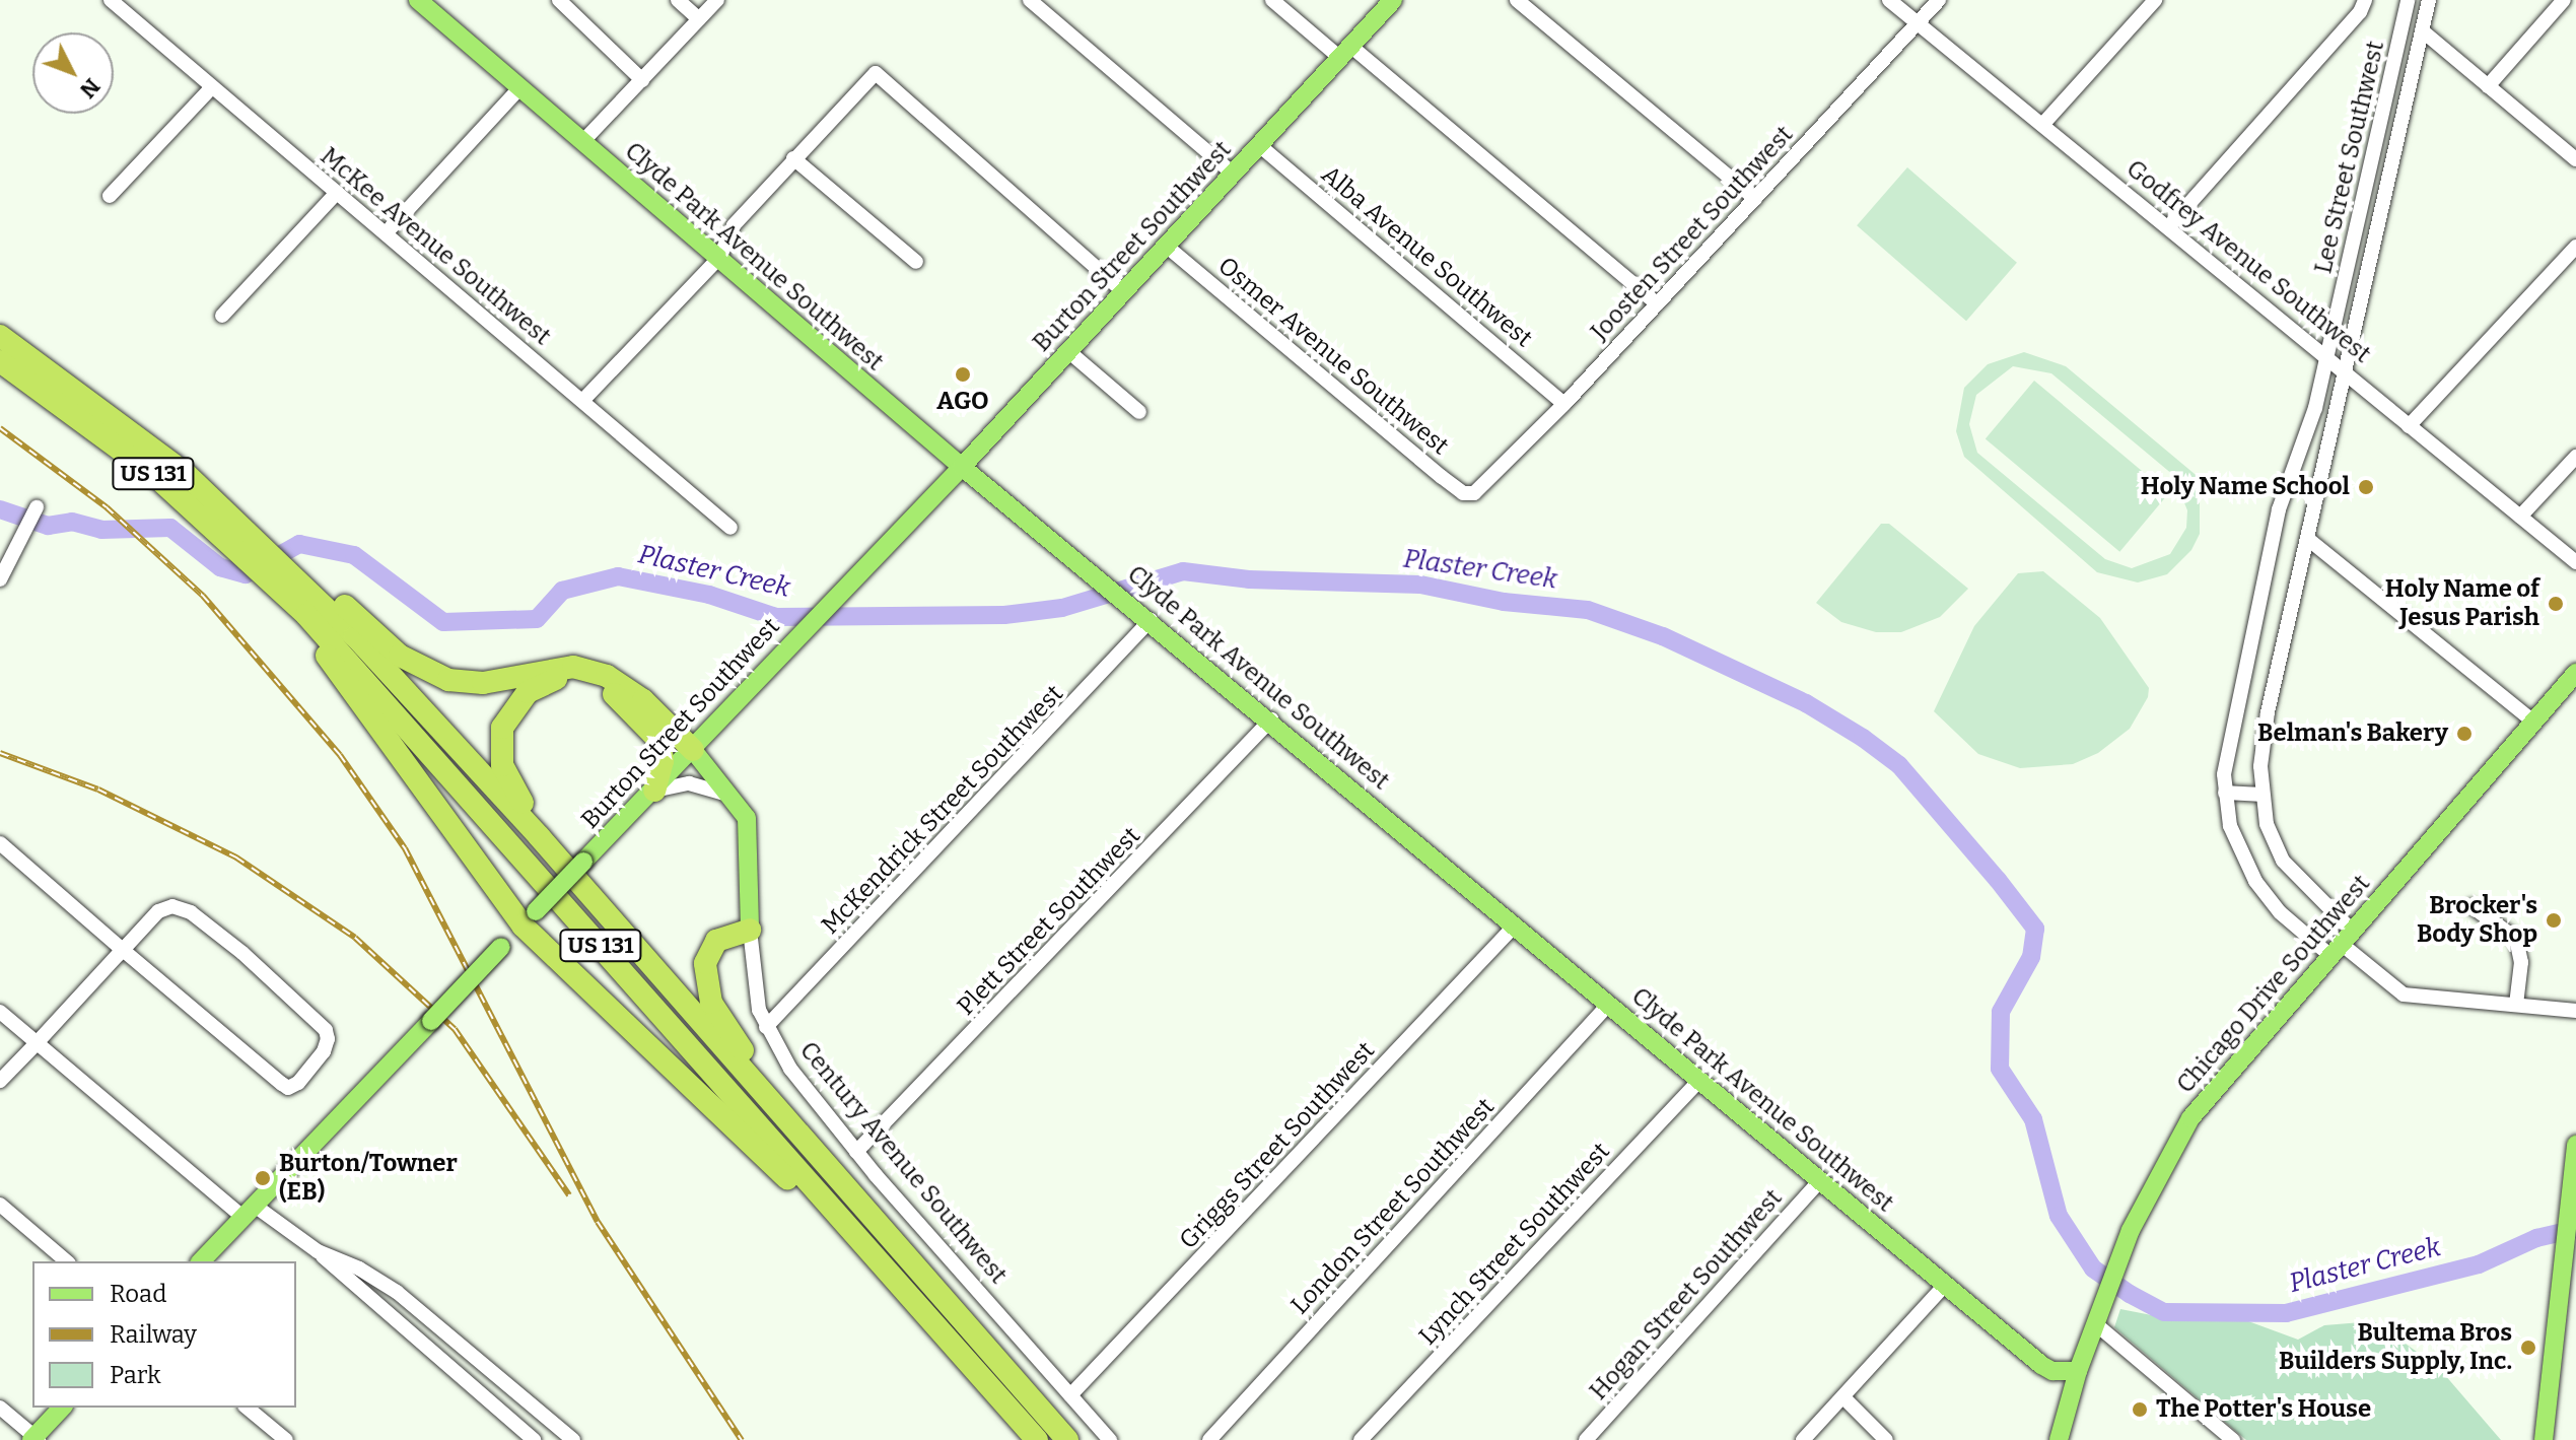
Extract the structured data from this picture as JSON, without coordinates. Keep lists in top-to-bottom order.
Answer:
{
  "streets": {
    "highway": ["US 131"],
    "main road": [
      "Burton Street Southwest",
      "Clyde Park Avenue Southwest",
      "Chicago Drive Southwest",
      "Century Avenue Southwest"
    ],
    "street": [
      "Lee Street Southwest",
      "Joosten Street Southwest",
      "McKee Avenue Southwest",
      "Alba Avenue Southwest",
      "Godfrey Avenue Southwest",
      "Osmer Avenue Southwest",
      "McKendrick Street Southwest",
      "Plett Street Southwest",
      "Griggs Street Southwest",
      "London Street Southwest",
      "Lynch Street Southwest",
      "Hogan Street Southwest"
    ]
  },
  "crossings": [
    ["Lee Street Southwest", "Godfrey Avenue Southwest"],
    ["Lee Street Southwest", "Chicago Drive Southwest"],
    ["Joosten Street Southwest", "Alba Avenue Southwest"],
    ["Joosten Street Southwest", "Godfrey Avenue Southwest"],
    ["Joosten Street Southwest", "Osmer Avenue Southwest"],
    ["Burton Street Southwest", "Clyde Park Avenue Southwest"],
    ["Burton Street Southwest", "Alba Avenue Southwest"],
    ["Burton Street Southwest", "Osmer Avenue Southwest"],
    ["Burton Street Southwest", "Century Avenue Southwest"],
    ["Clyde Park Avenue Southwest", "McKendrick Street Southwest"],
    ["Clyde Park Avenue Southwest", "Plett Street Southwest"],
    ["Clyde Park Avenue Southwest", "Chicago Drive Southwest"],
    ["Clyde Park Avenue Southwest", "Griggs Street Southwest"],
    ["Clyde Park Avenue Southwest", "London Street Southwest"],
    ["Clyde Park Avenue Southwest", "Lynch Street Southwest"],
    ["Clyde Park Avenue Southwest", "Hogan Street Southwest"],
    ["McKendrick Street Southwest", "Century Avenue Southwest"],
    ["Plett Street Southwest", "Century Avenue Southwest"],
    ["Griggs Street Southwest", "Century Avenue Southwest"]
  ],
  "water": ["Plaster Creek"],
  "places": [
    "AGO",
    "Holy Name School",
    "Holy Name of Jesus Parish",
    "Belman's Bakery",
    "Brocker's Body Shop",
    "Burton/Towner (EB)",
    "Bultema Bros Builders Supply, Inc.",
    "The Potter's House"
  ],
  "legend": ["Road", "Railway", "Park"],
  "north": "bottom right"
}
